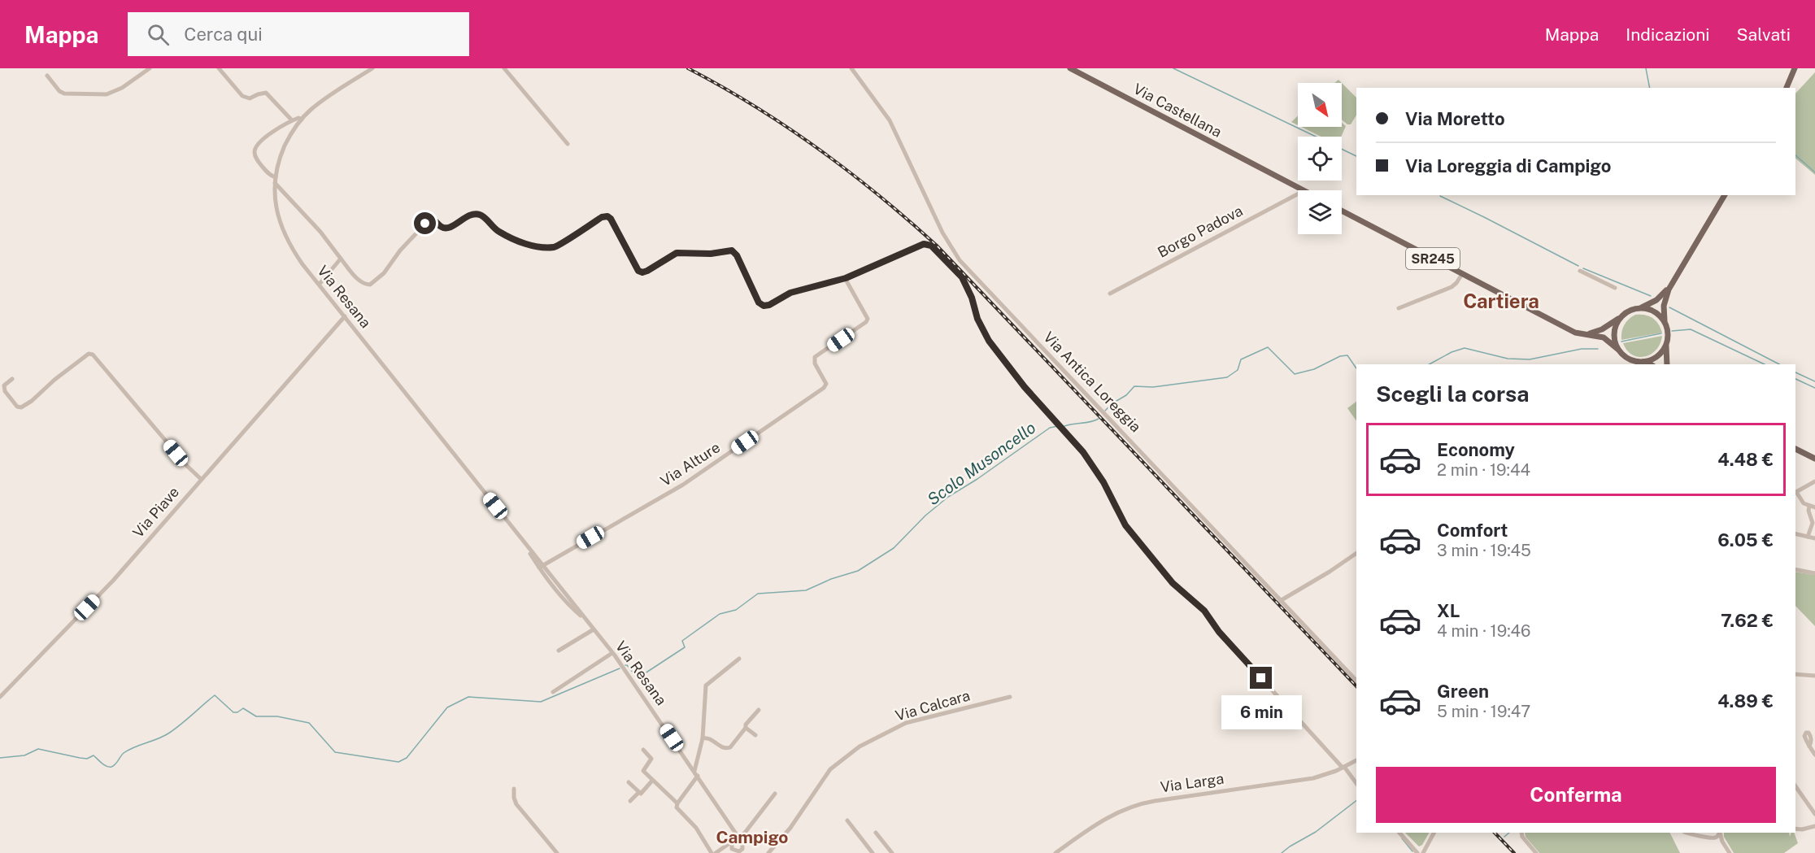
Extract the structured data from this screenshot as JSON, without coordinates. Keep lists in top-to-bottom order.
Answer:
{
  "streets": {
    "main road": ["Via Castellana", "SR245"],
    "street": [
      "Borgo Padova",
      "Via Resana",
      "Via Antica Loreggia",
      "Via Alture",
      "Via Piave",
      "Via Calcara",
      "Via Larga"
    ]
  },
  "crossings": [
    ["Via Resana", "Via Alture"],
    ["Via Resana", "Via Piave"]
  ],
  "districts": ["Cartiera", "Campigo"],
  "water": ["Scolo Musoncello"],
  "north": "bottom right",
  "page": {
    "header": "Mappa",
    "search": "Cerca qui",
    "nav": ["Mappa", "Indicazioni", "Salvati"],
    "banner": ["Via Moretto", "Via Loreggia di Campigo"],
    "heading": "Scegli la corsa",
    "list": [
      {
        "name": "Economy",
        "note": "2 min · 19:44",
        "value": "4.48 €"
      },
      {
        "name": "Comfort",
        "note": "3 min · 19:45",
        "value": "6.05 €"
      },
      {
        "name": "XL",
        "note": "4 min · 19:46",
        "value": "7.62 €"
      },
      {
        "name": "Green",
        "note": "5 min · 19:47",
        "value": "4.89 €"
      }
    ],
    "bubble": "6 min",
    "buttons": "Conferma"
  }
}
